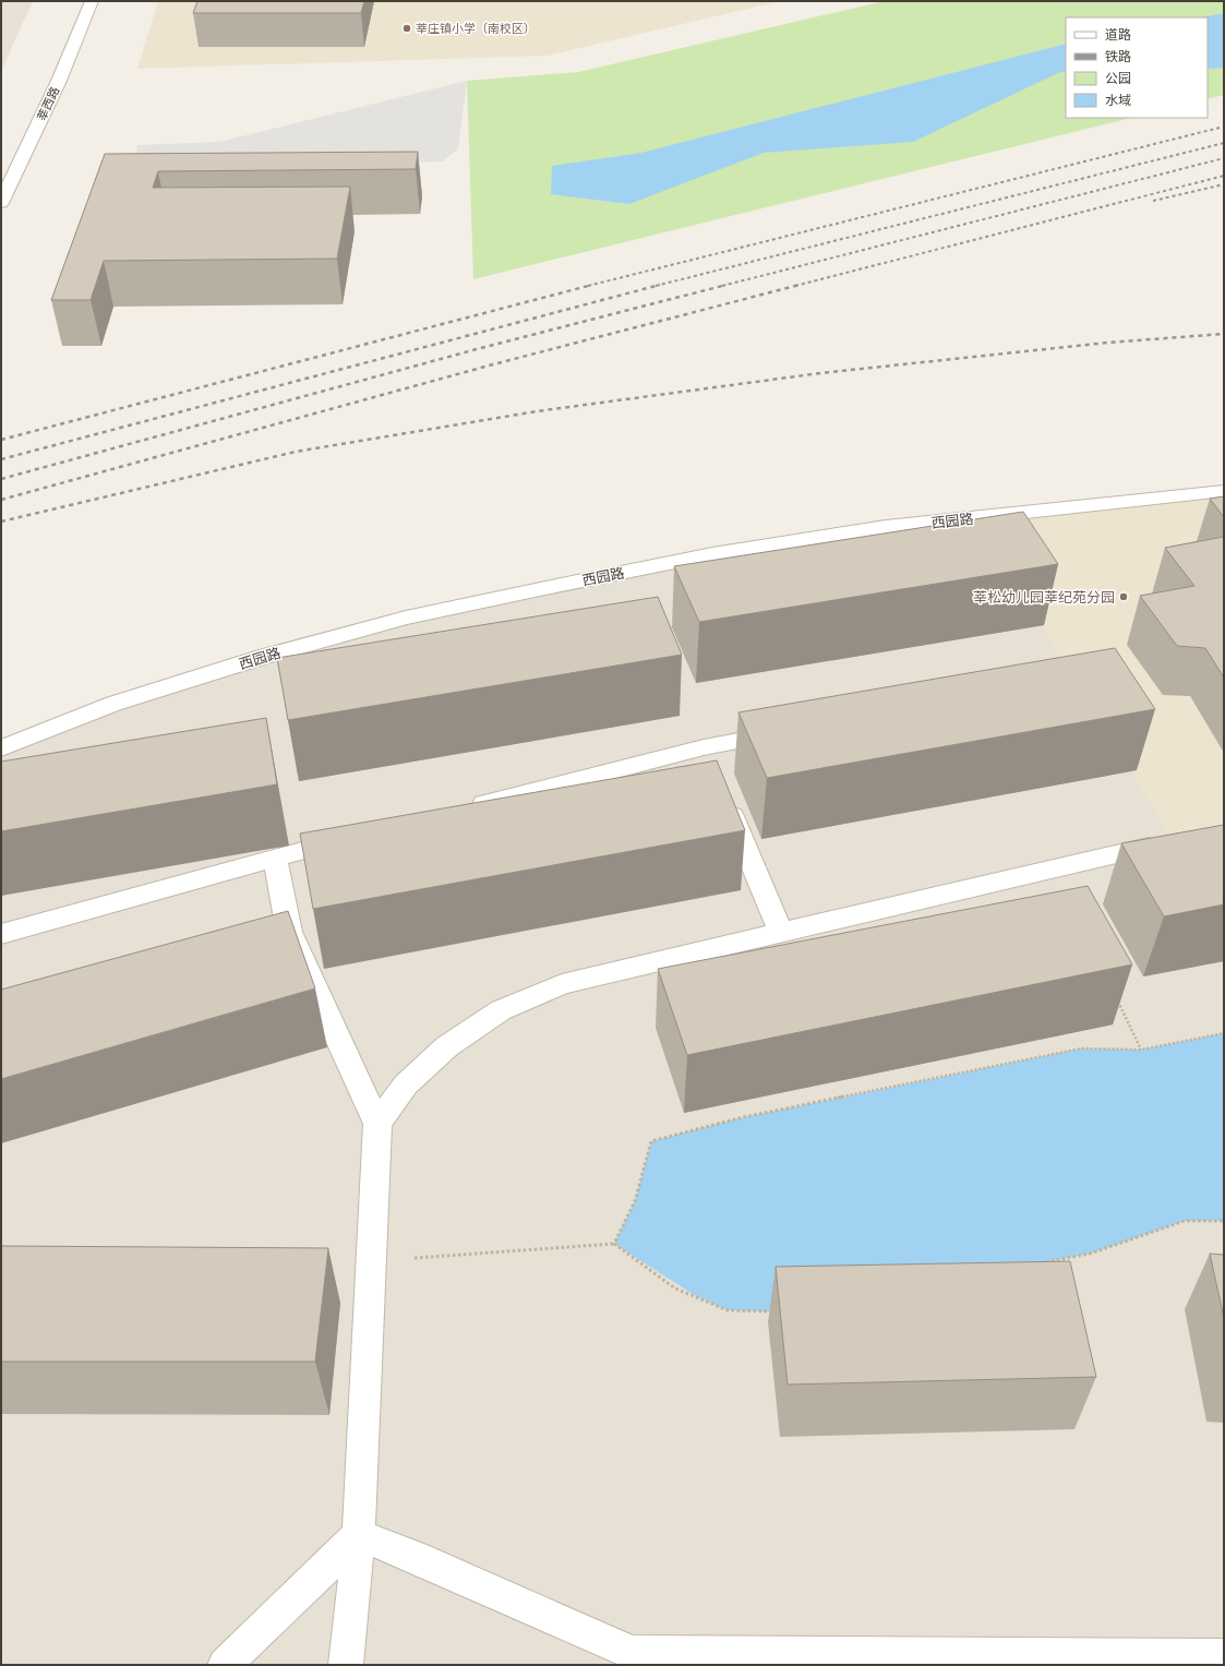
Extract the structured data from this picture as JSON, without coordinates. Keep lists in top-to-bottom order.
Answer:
{
  "streets": {
    "street": ["莘西路", "西园路"]
  },
  "places": ["莘庄镇小学（南校区）", "莘松幼儿园莘纪苑分园"],
  "legend": [
    "道路",
    "铁路",
    "公园",
    "水域"
  ]
}
